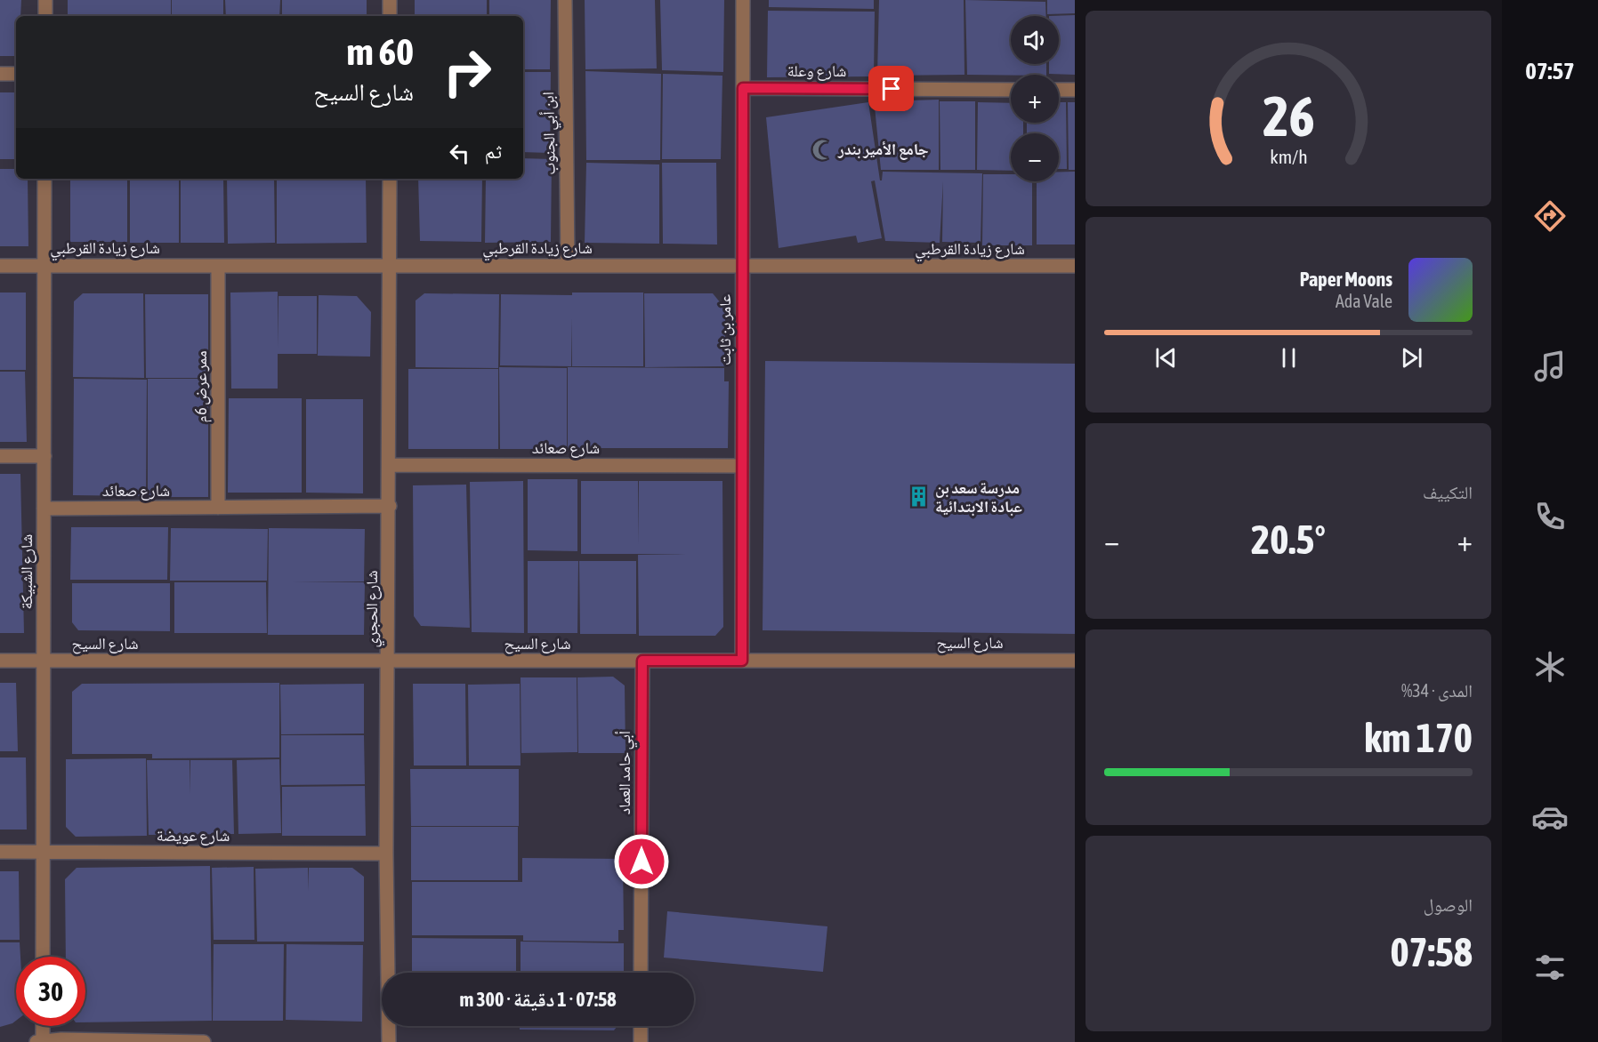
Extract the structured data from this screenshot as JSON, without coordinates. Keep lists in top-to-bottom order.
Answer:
{
  "streets": {
    "street": [
      "شارع وعلة",
      "ابن أبي الجنوب",
      "شارع زيادة القرطبي",
      "عامر بن ثابت",
      "ممر عرض 6م",
      "شارع صعائد",
      "شارع الشبيكة",
      "شارع الحجري",
      "شارع السيح",
      "أبي حامد العماد",
      "شارع عويضة"
    ]
  },
  "crossings": [
    ["شارع وعلة", "عامر بن ثابت"],
    ["ابن أبي الجنوب", "شارع زيادة القرطبي"],
    ["شارع زيادة القرطبي", "عامر بن ثابت"],
    ["شارع زيادة القرطبي", "ممر عرض 6م"],
    ["شارع زيادة القرطبي", "شارع الشبيكة"],
    ["شارع زيادة القرطبي", "شارع الحجري"],
    ["عامر بن ثابت", "شارع صعائد"],
    ["عامر بن ثابت", "شارع السيح"],
    ["ممر عرض 6م", "شارع صعائد"],
    ["شارع صعائد", "شارع الشبيكة"],
    ["شارع صعائد", "شارع الحجري"],
    ["شارع الشبيكة", "شارع السيح"],
    ["شارع الشبيكة", "شارع عويضة"],
    ["شارع الحجري", "شارع السيح"],
    ["شارع الحجري", "شارع عويضة"],
    ["شارع السيح", "أبي حامد العماد"]
  ],
  "places": {
    "mosque": ["جامع الأمير بندر"],
    "building": ["مدرسة سعد بن عبادة الابتدائية"]
  },
  "page": {
    "tabs": "07:57",
    "map_buttons": ["+", "−"],
    "turn": ["60 m", "شارع السيح"],
    "then": "ثم",
    "song": ["Paper Moons", "Ada Vale"],
    "tile": [
      "التكييف",
      ["المدى · 34%", "170 km"],
      ["الوصول", "07:58"]
    ],
    "heat": ["−", "20.5°", "+"],
    "limit": "30",
    "trip": "07:58 · 1 دقيقة · 300 m",
    "gauge": ["26", "km/h"]
  }
}
